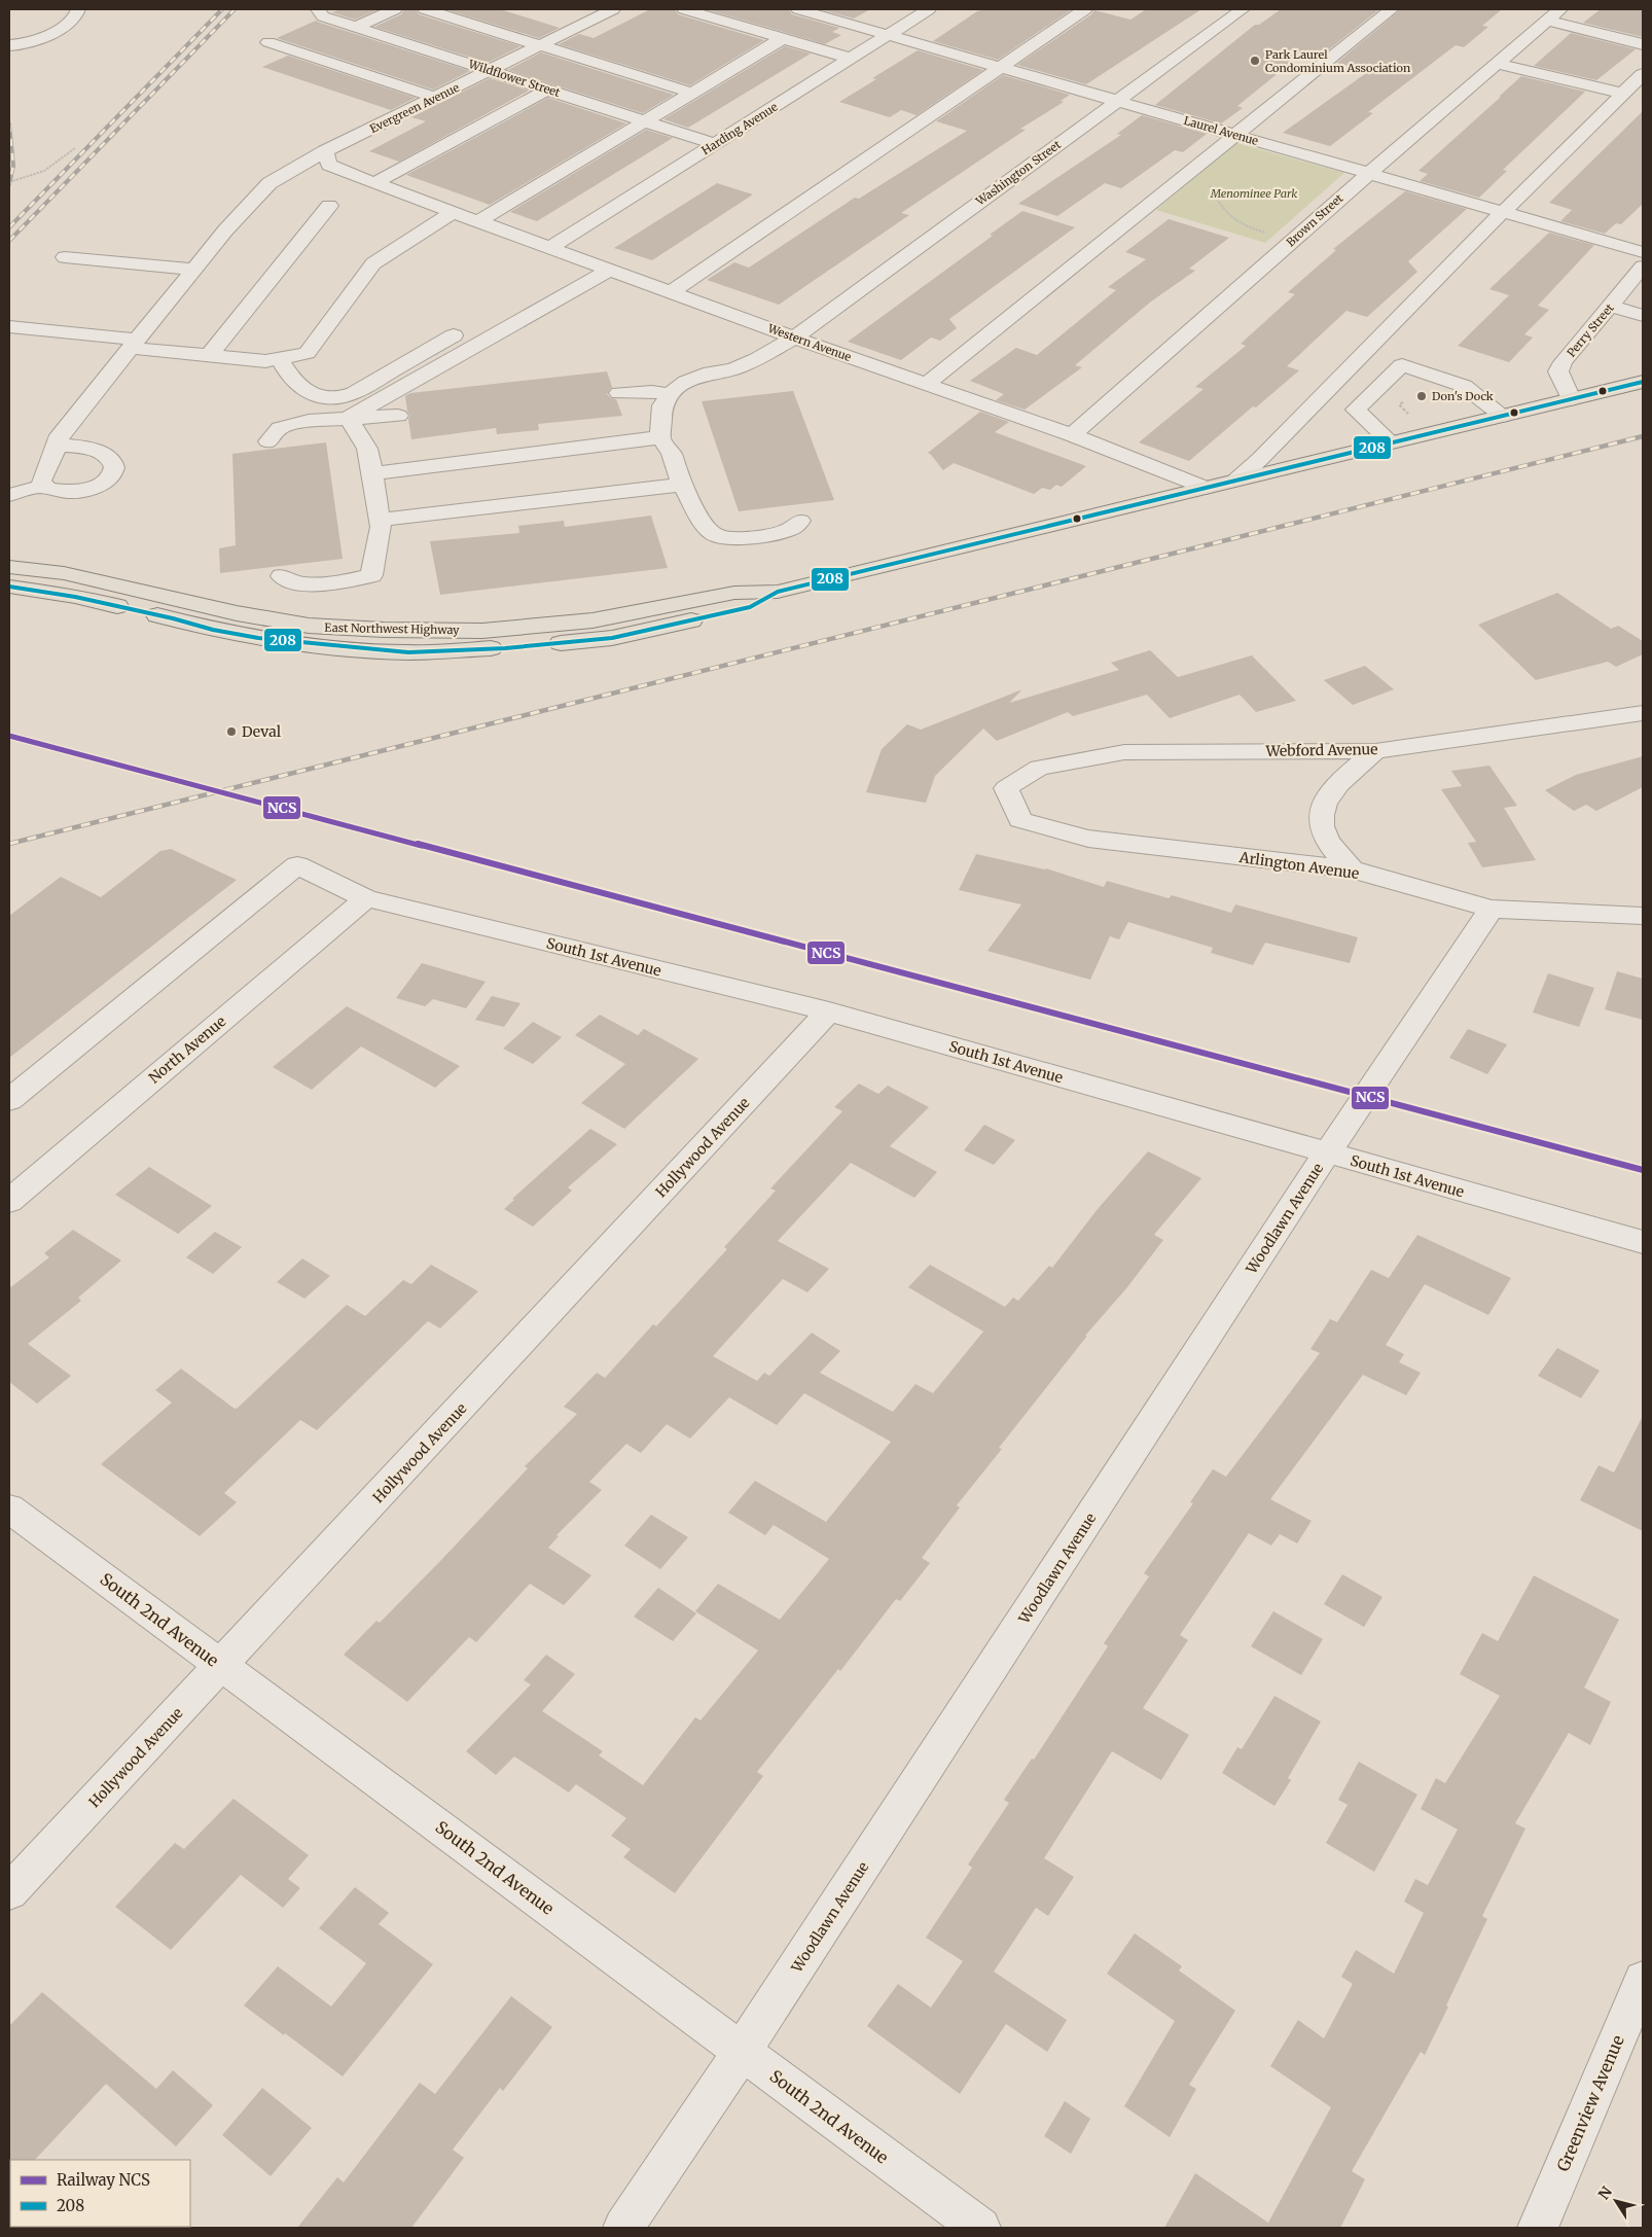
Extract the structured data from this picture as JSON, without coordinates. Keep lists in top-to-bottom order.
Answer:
{
  "streets": {
    "main road": ["East Northwest Highway"],
    "street": [
      "Wildflower Street",
      "Evergreen Avenue",
      "Harding Avenue",
      "Laurel Avenue",
      "Washington Street",
      "Brown Street",
      "Perry Street",
      "Western Avenue",
      "Webford Avenue",
      "Arlington Avenue",
      "South 1st Avenue",
      "North Avenue",
      "Hollywood Avenue",
      "Woodlawn Avenue",
      "South 2nd Avenue",
      "Greenview Avenue"
    ]
  },
  "crossings": [
    ["Wildflower Street", "Evergreen Avenue"],
    ["Wildflower Street", "Harding Avenue"],
    ["Evergreen Avenue", "Western Avenue"],
    ["Harding Avenue", "Laurel Avenue"],
    ["Harding Avenue", "Western Avenue"],
    ["Laurel Avenue", "Washington Street"],
    ["Laurel Avenue", "Brown Street"],
    ["Washington Street", "Western Avenue"],
    ["Brown Street", "Western Avenue"],
    ["Perry Street", "East Northwest Highway"],
    ["Western Avenue", "East Northwest Highway"],
    ["Webford Avenue", "Arlington Avenue"],
    ["Arlington Avenue", "Woodlawn Avenue"],
    ["South 1st Avenue", "North Avenue"],
    ["South 1st Avenue", "Hollywood Avenue"],
    ["South 1st Avenue", "Woodlawn Avenue"],
    ["Hollywood Avenue", "South 2nd Avenue"],
    ["Woodlawn Avenue", "South 2nd Avenue"]
  ],
  "parks": ["Menominee Park"],
  "places": ["Park Laurel Condominium Association", "Don's Dock", "Deval"],
  "lines": ["transit line 208", "rail line NCS"],
  "legend": ["Railway NCS", "208"],
  "north": "top left"
}
